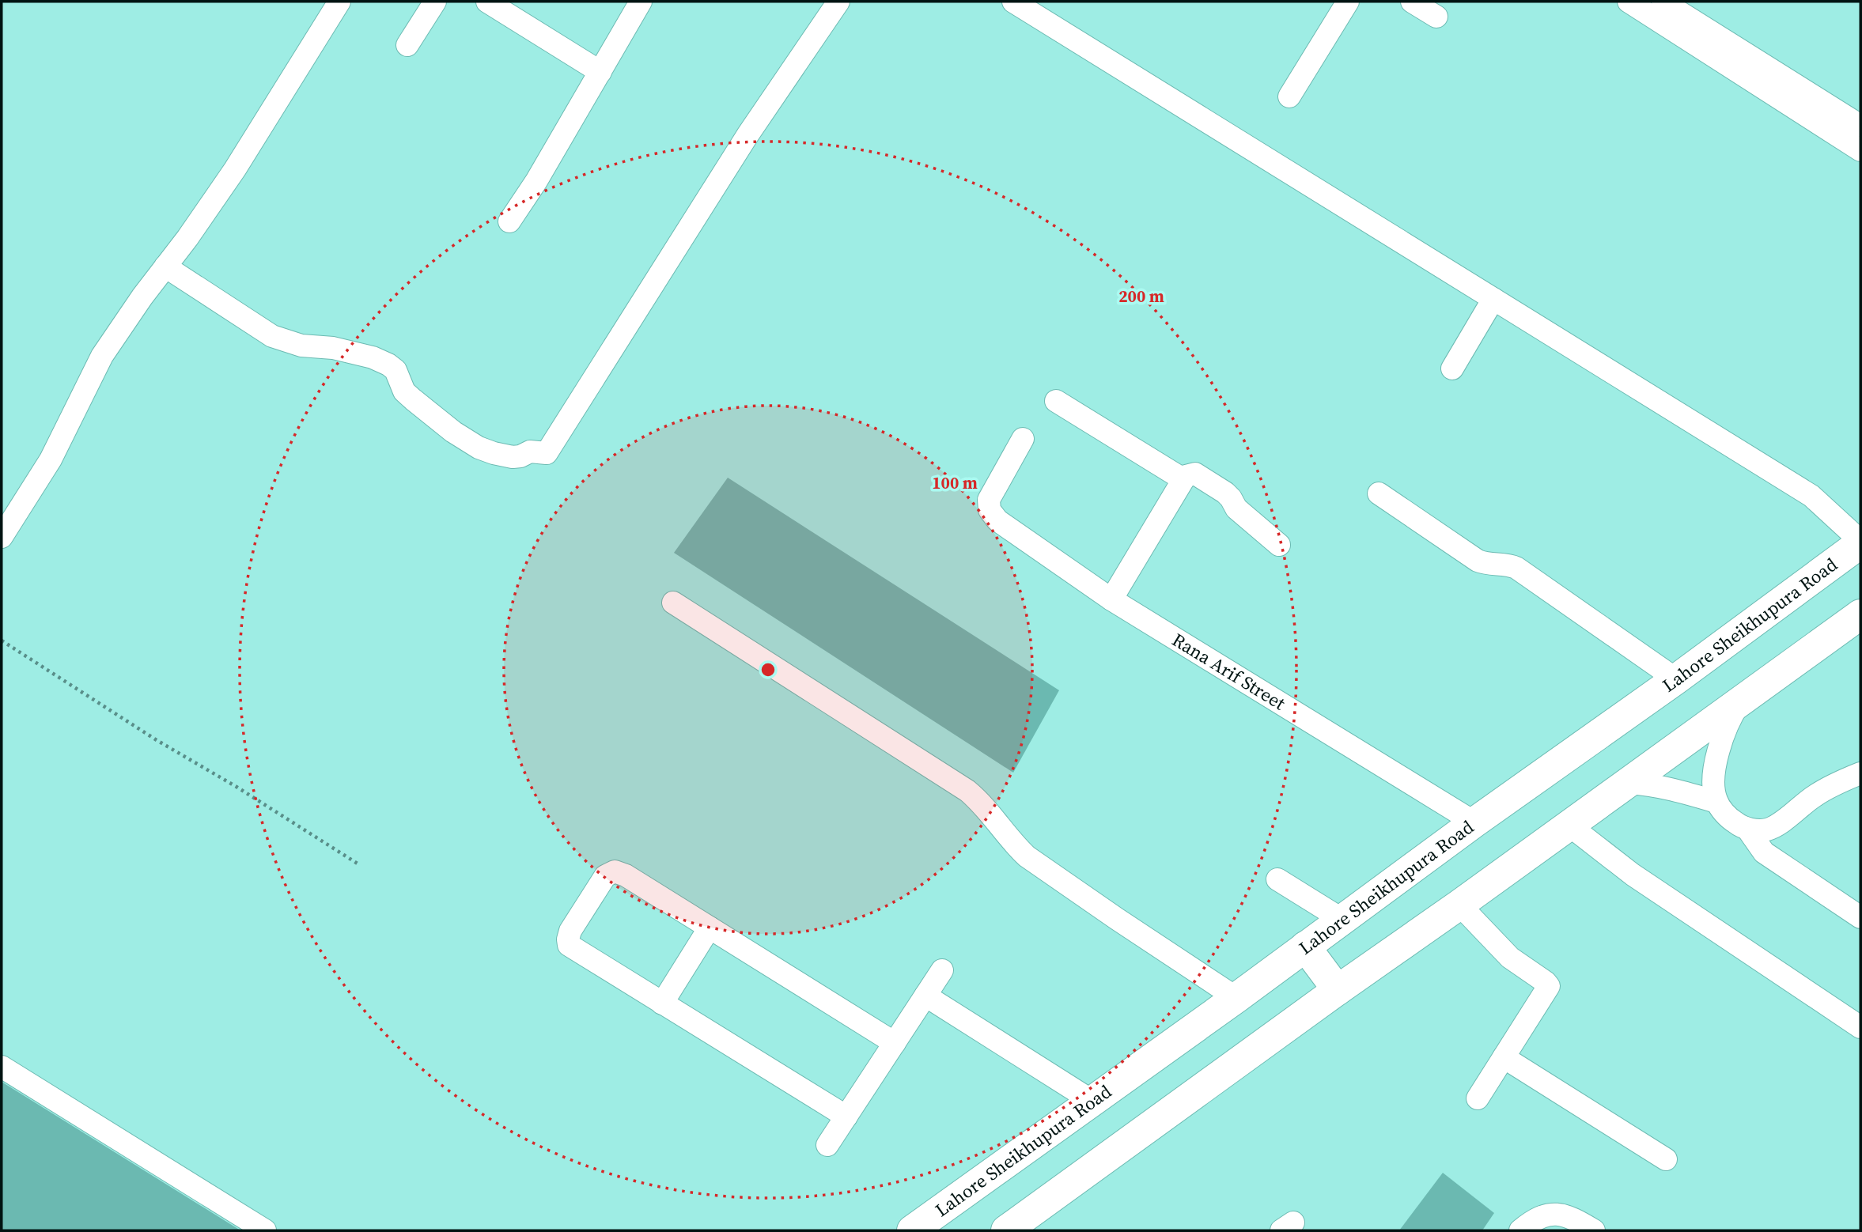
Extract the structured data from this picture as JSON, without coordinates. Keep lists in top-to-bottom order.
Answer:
{
  "streets": {
    "highway": ["Lahore Sheikhupura Road"],
    "street": ["Rana Arif Street"]
  },
  "crossings": [
    ["Lahore Sheikhupura Road", "Rana Arif Street"]
  ],
  "rings": ["200 m", "100 m"]
}
